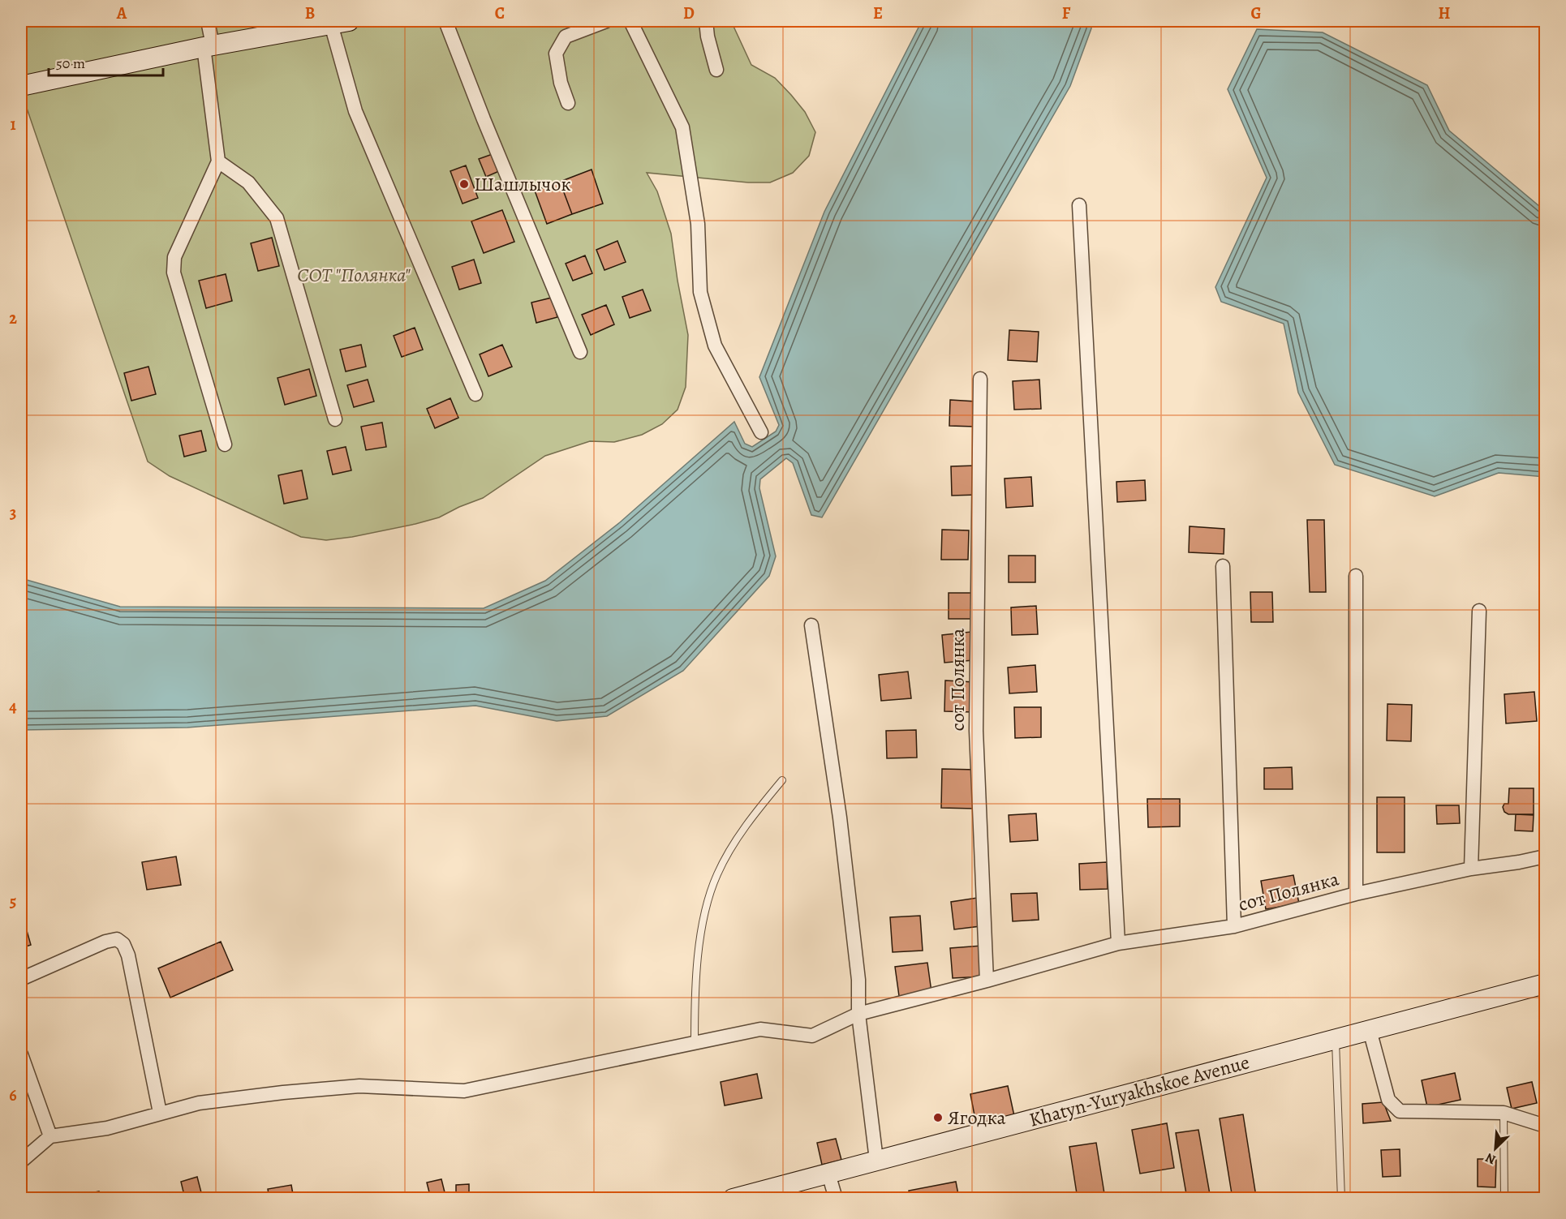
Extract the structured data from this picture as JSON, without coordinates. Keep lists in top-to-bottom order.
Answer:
{
  "streets": {
    "main road": ["Khatyn-Yuryakhskoe Avenue"],
    "street": ["сот Полянка"]
  },
  "parks": ["СОТ \"Полянка\""],
  "places": ["Шашлычок", "Ягодка"],
  "scale_bar": "50 m",
  "north": "bottom left",
  "grid": {
    "columns": [
      "A",
      "B",
      "C",
      "D",
      "E",
      "F",
      "G",
      "H"
    ],
    "rows": [
      "1",
      "2",
      "3",
      "4",
      "5",
      "6"
    ]
  }
}
